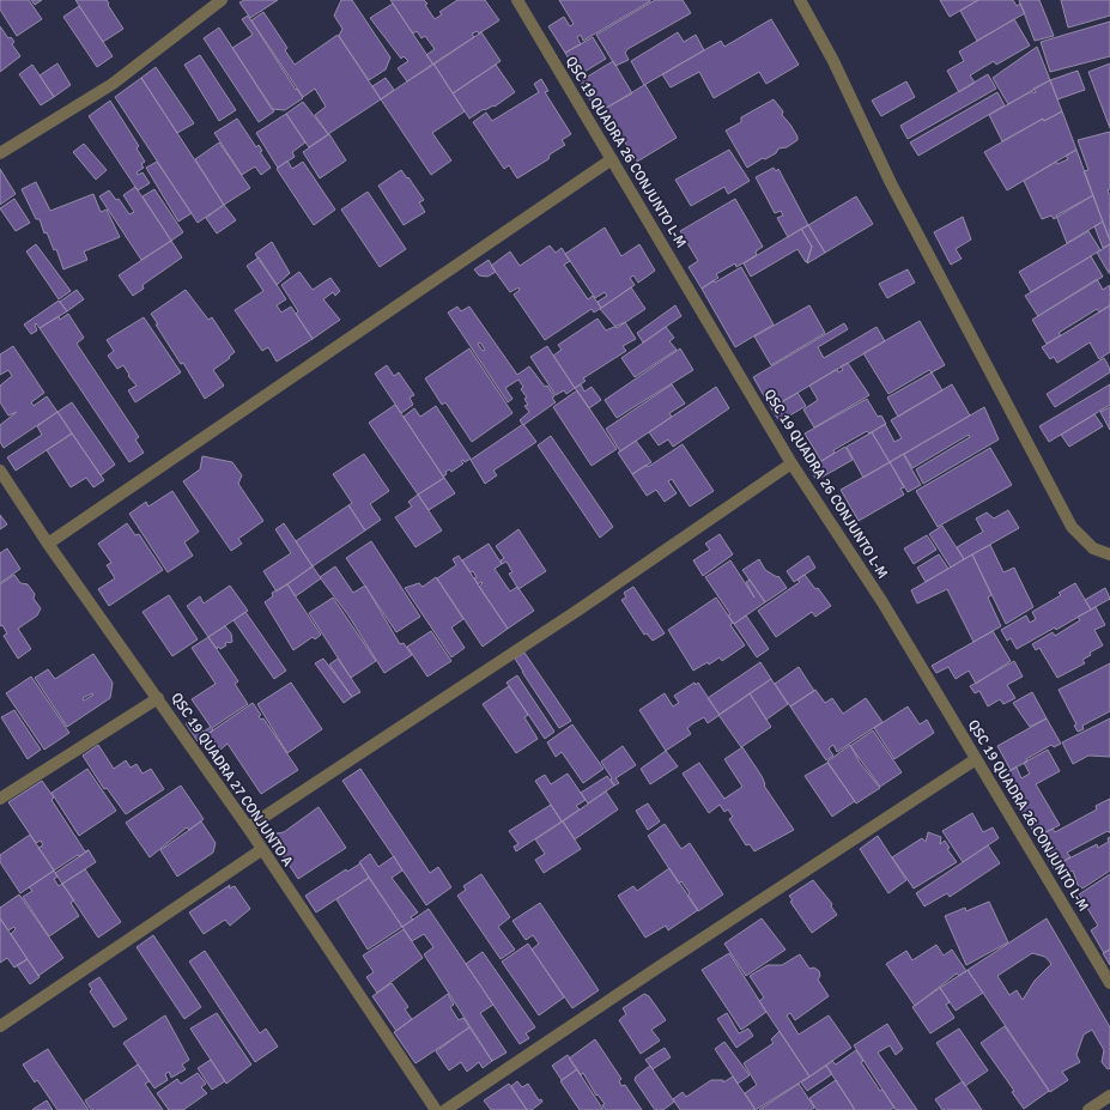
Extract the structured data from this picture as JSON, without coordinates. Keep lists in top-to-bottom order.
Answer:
{
  "streets": {
    "street": ["QSC 19 QUADRA 26 CONJUNTO L-M", "QSC 19 QUADRA 27 CONJUNTO A"]
  }
}
